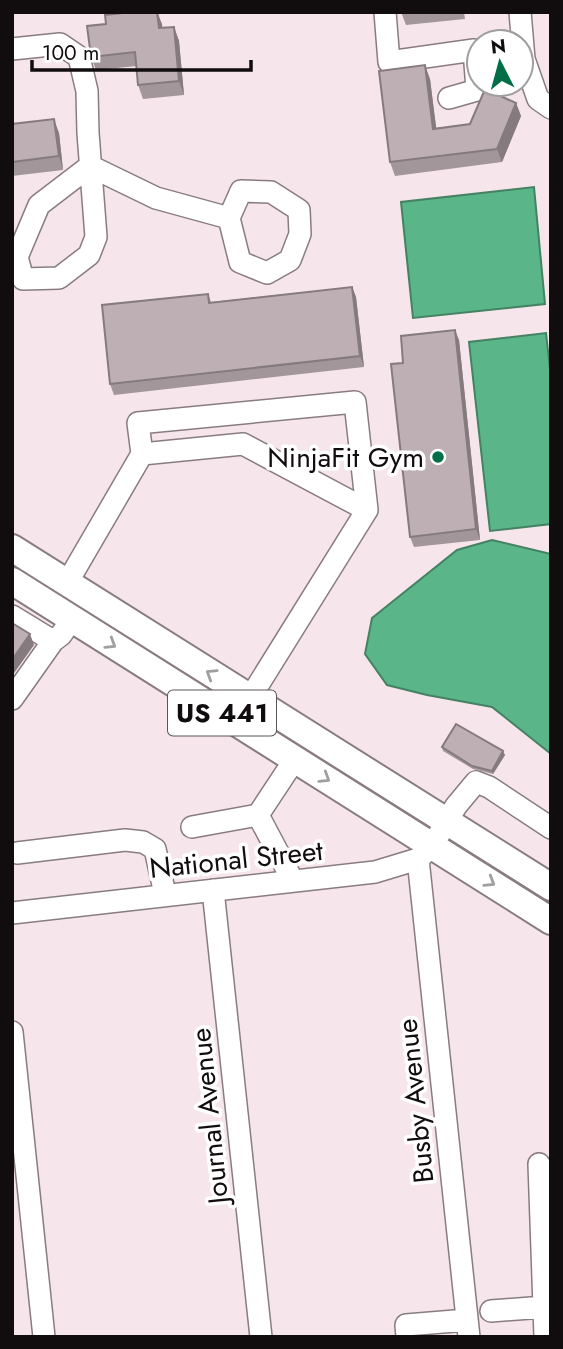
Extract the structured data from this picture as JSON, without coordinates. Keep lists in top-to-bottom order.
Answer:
{
  "streets": {
    "main road": ["US 441"],
    "street": ["National Street", "Busby Avenue", "Journal Avenue"]
  },
  "crossings": [
    ["US 441", "National Street"],
    ["US 441", "Busby Avenue"],
    ["National Street", "Busby Avenue"],
    ["National Street", "Journal Avenue"]
  ],
  "places": ["NinjaFit Gym"],
  "scale_bar": "100 m",
  "north": "top"
}
